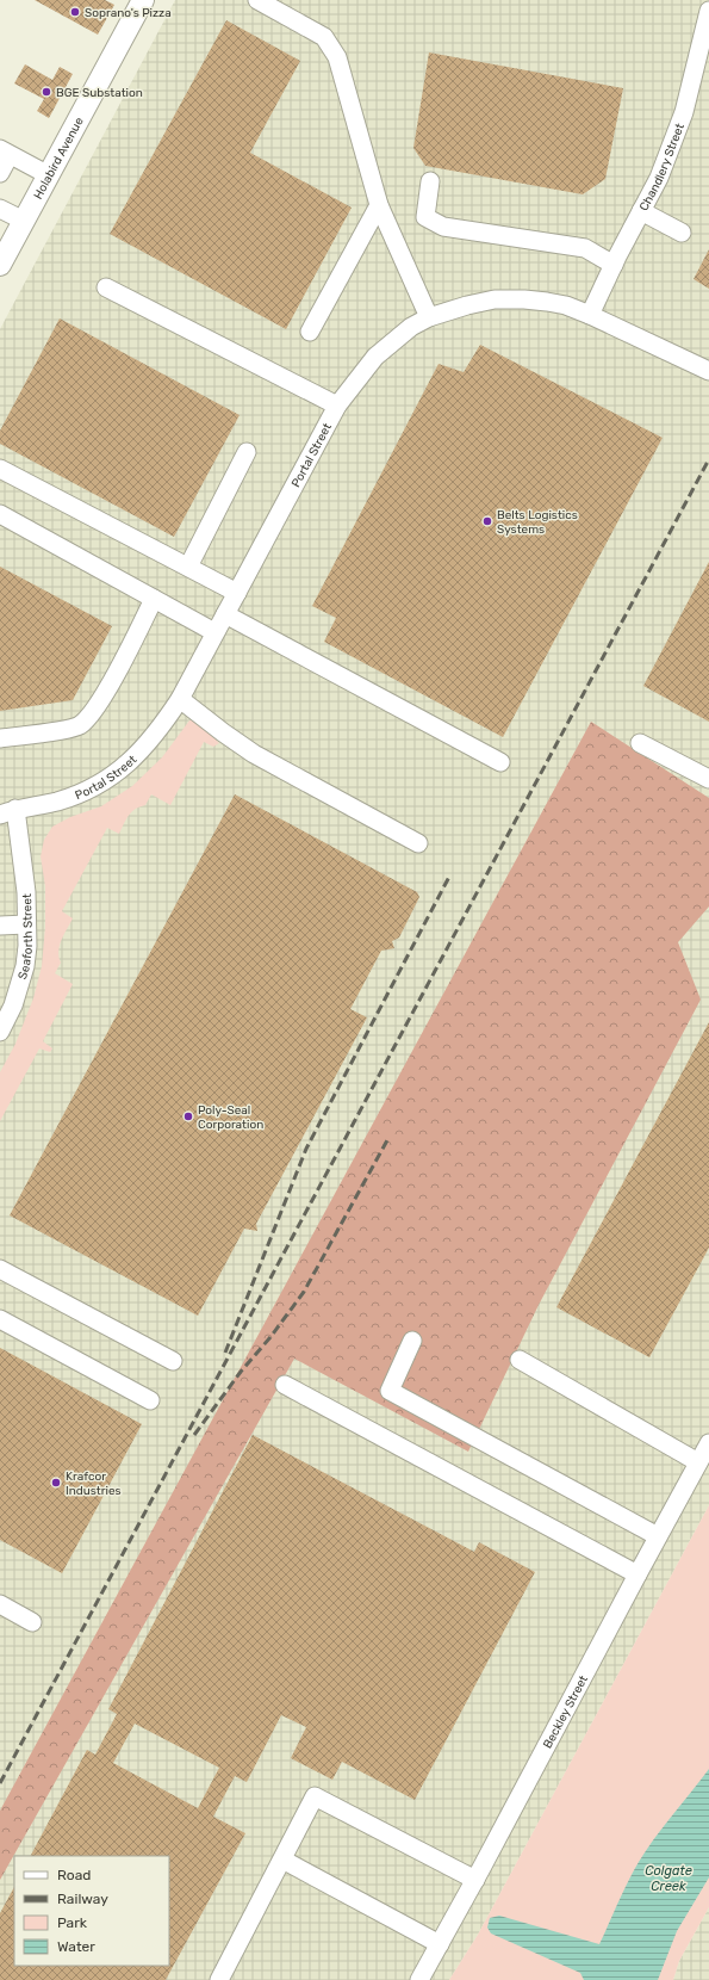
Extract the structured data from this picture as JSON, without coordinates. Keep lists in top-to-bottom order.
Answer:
{
  "streets": {
    "main road": ["Holabird Avenue"],
    "street": [
      "Chandlery Street",
      "Portal Street",
      "Seaforth Street",
      "Beckley Street"
    ]
  },
  "crossings": [
    ["Chandlery Street", "Portal Street"],
    ["Portal Street", "Seaforth Street"]
  ],
  "water": ["Colgate Creek"],
  "places": [
    "Soprano's Pizza",
    "BGE Substation",
    "Belts Logistics Systems",
    "Poly-Seal Corporation",
    "Krafcor Industries"
  ],
  "legend": [
    "Road",
    "Railway",
    "Park",
    "Water"
  ]
}
